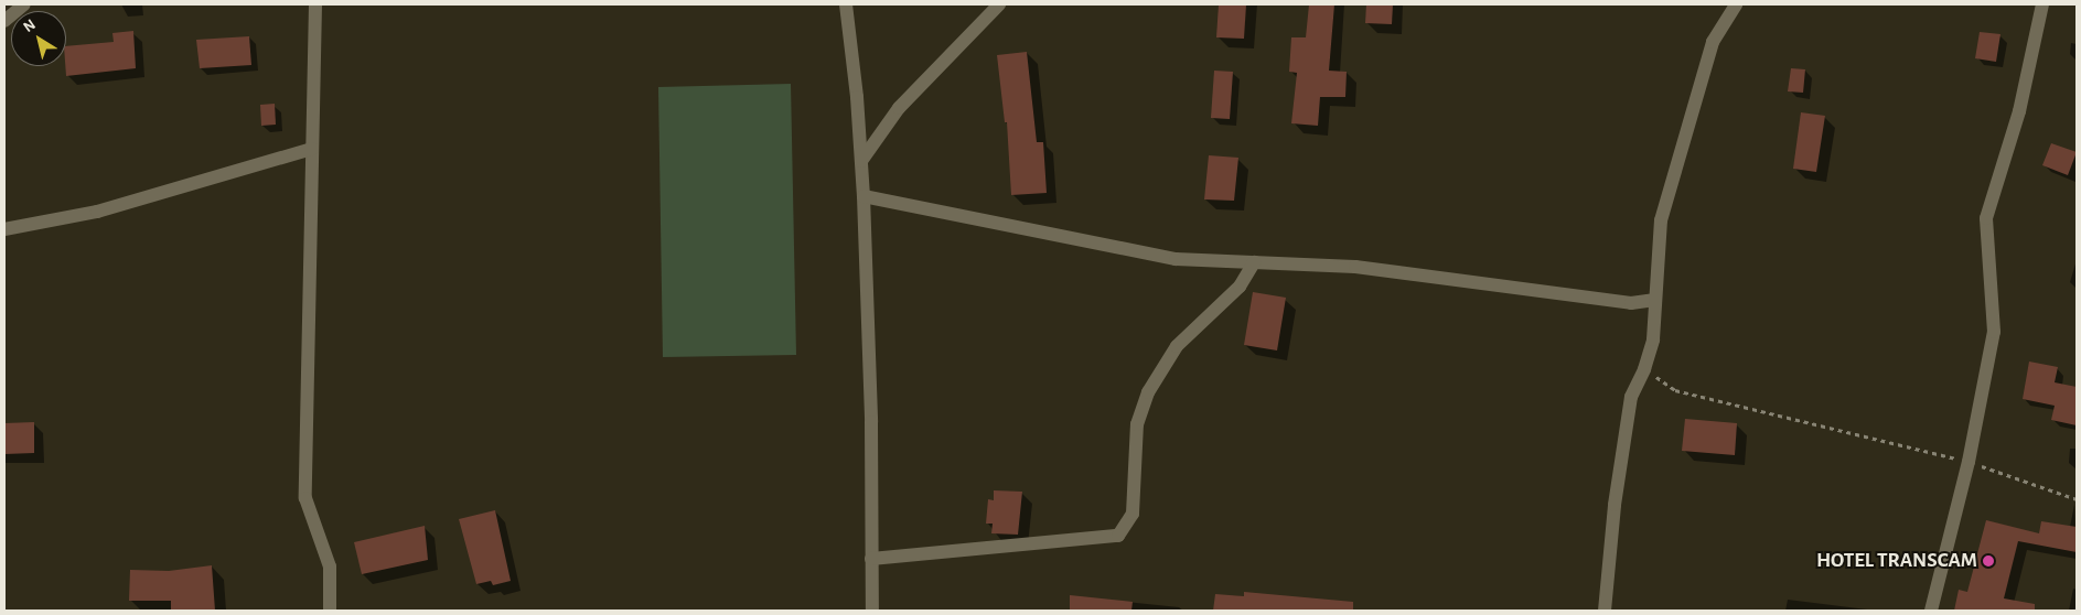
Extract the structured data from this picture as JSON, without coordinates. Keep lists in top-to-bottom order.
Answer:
{
  "places": ["HOTEL TRANSCAM"],
  "north": "top left"
}
